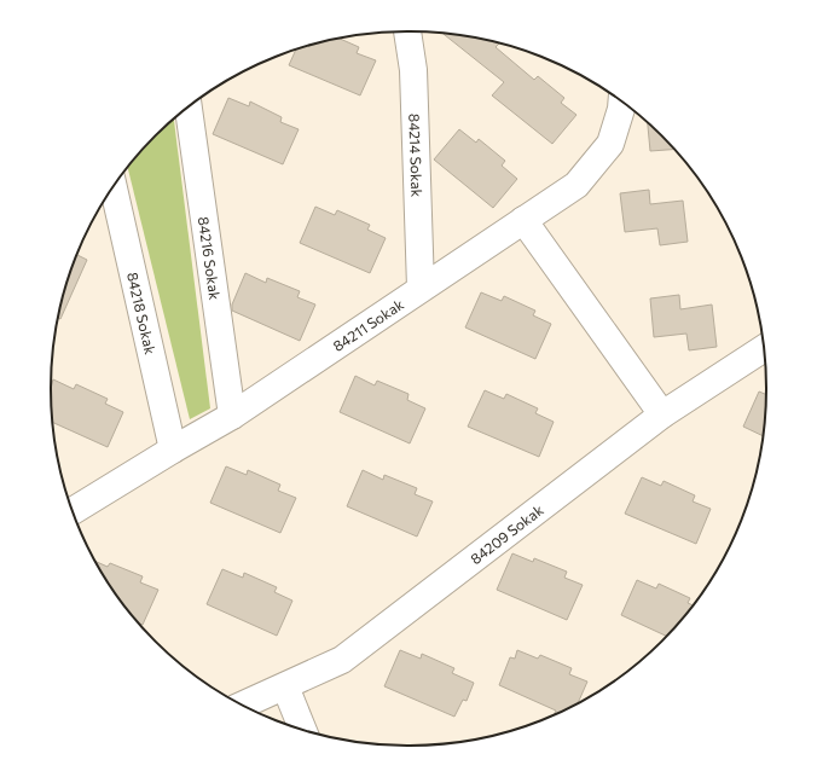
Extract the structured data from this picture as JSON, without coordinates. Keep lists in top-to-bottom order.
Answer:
{
  "streets": {
    "street": [
      "84214 Sokak",
      "84216 Sokak",
      "84218 Sokak",
      "84211 Sokak",
      "84209 Sokak"
    ]
  },
  "crossings": [
    ["84214 Sokak", "84211 Sokak"],
    ["84216 Sokak", "84211 Sokak"],
    ["84218 Sokak", "84211 Sokak"]
  ]
}
